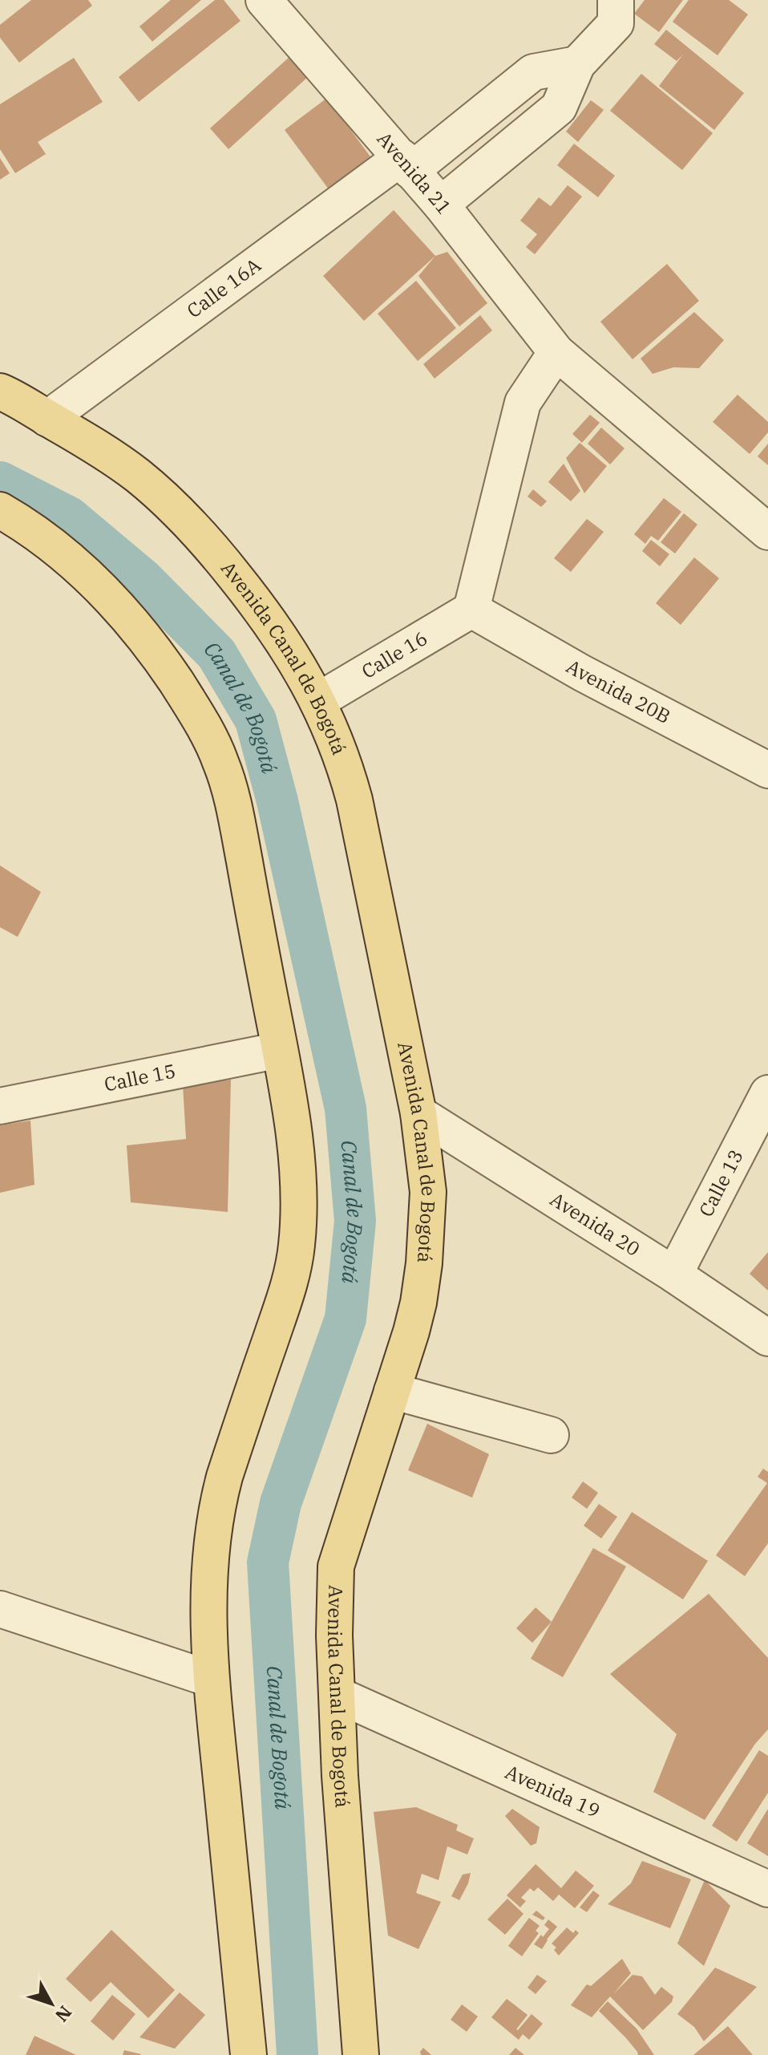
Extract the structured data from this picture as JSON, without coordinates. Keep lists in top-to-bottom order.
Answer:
{
  "streets": {
    "main road": ["Avenida Canal de Bogotá"],
    "street": [
      "Avenida 21",
      "Calle 16A",
      "Calle 16",
      "Avenida 20B",
      "Calle 15",
      "Calle 13",
      "Avenida 20",
      "Avenida 19"
    ]
  },
  "crossings": [
    ["Avenida 21", "Calle 16A"],
    ["Calle 16A", "Avenida Canal de Bogotá"],
    ["Calle 16", "Avenida Canal de Bogotá"],
    ["Calle 16", "Avenida 20B"],
    ["Avenida Canal de Bogotá", "Avenida 20"],
    ["Avenida Canal de Bogotá", "Avenida 19"],
    ["Calle 13", "Avenida 20"]
  ],
  "water": ["Canal de Bogotá"],
  "north": "bottom right"
}
